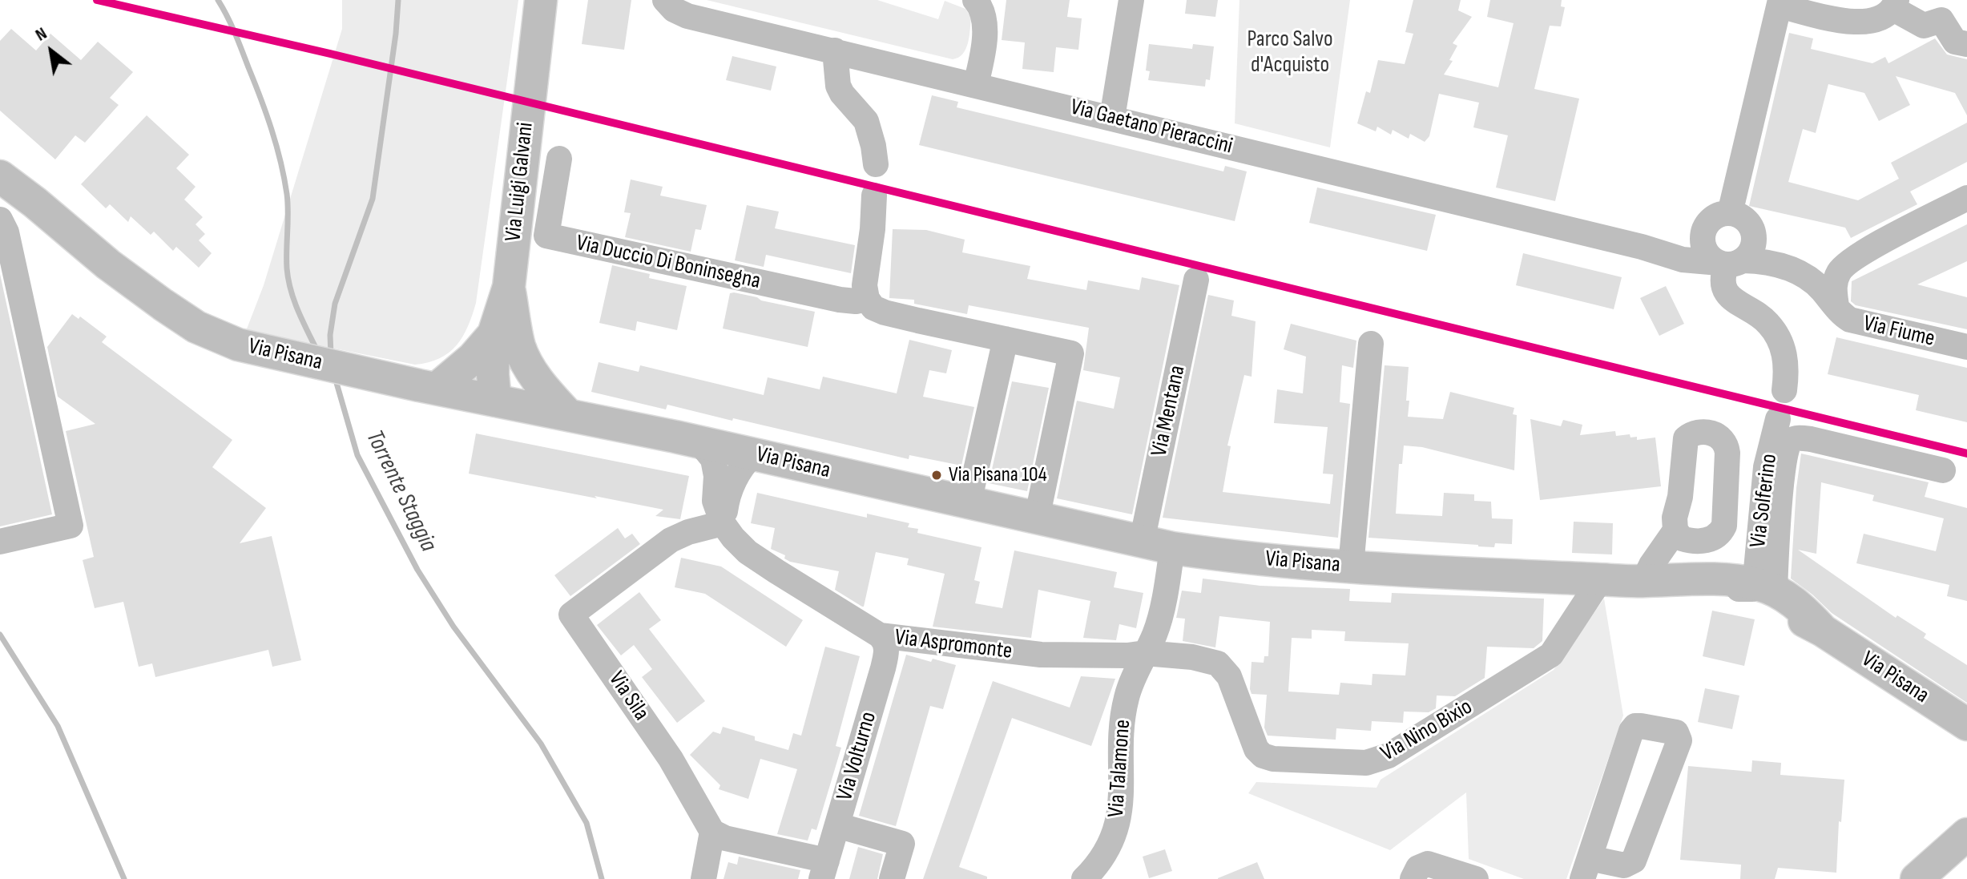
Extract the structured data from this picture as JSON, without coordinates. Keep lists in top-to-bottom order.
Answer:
{
  "streets": {
    "main road": ["Via Luigi Galvani", "Via Pisana"],
    "street": [
      "Via Gaetano Pieraccini",
      "Via Duccio Di Boninsegna",
      "Via Fiume",
      "Via Mentana",
      "Via Solferino",
      "Via Aspromonte",
      "Via Sila",
      "Via Nino Bixio",
      "Via Volturno",
      "Via Talamone"
    ]
  },
  "crossings": [
    ["Via Gaetano Pieraccini", "Via Fiume"],
    ["Via Luigi Galvani", "Via Pisana"],
    ["Via Pisana", "Via Mentana"],
    ["Via Pisana", "Via Solferino"],
    ["Via Pisana", "Via Aspromonte"],
    ["Via Pisana", "Via Nino Bixio"],
    ["Via Pisana", "Via Talamone"],
    ["Via Aspromonte", "Via Sila"],
    ["Via Aspromonte", "Via Nino Bixio"],
    ["Via Aspromonte", "Via Volturno"],
    ["Via Aspromonte", "Via Talamone"],
    ["Via Nino Bixio", "Via Talamone"]
  ],
  "water": ["Torrente Staggia"],
  "parks": ["Parco Salvo d'Acquisto"],
  "places": ["Via Pisana 104"],
  "north": "top left"
}
